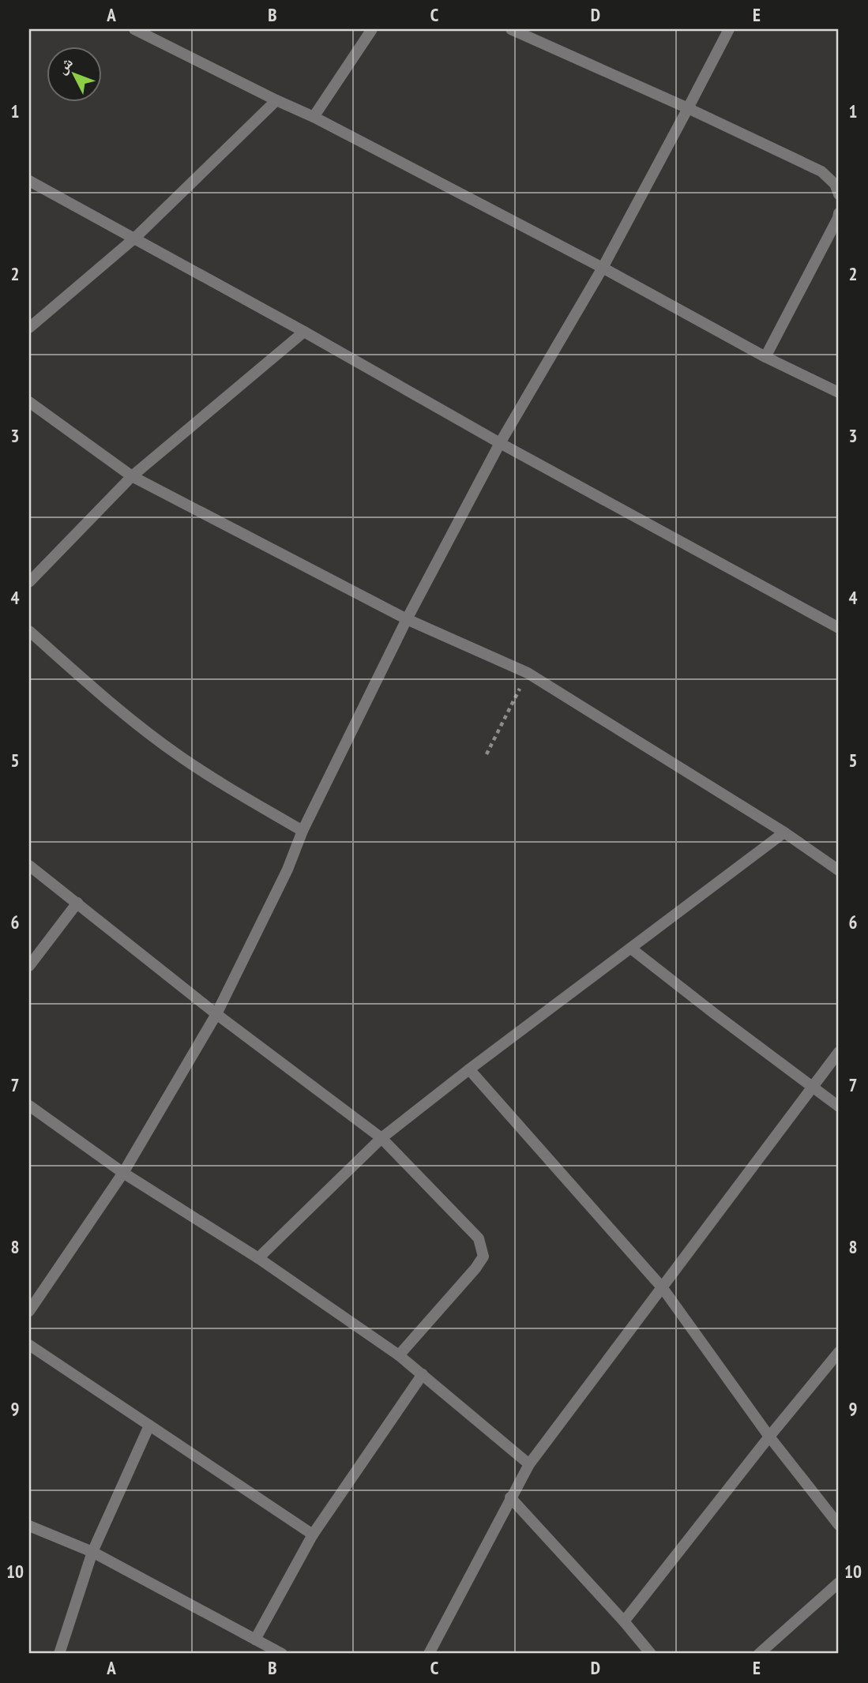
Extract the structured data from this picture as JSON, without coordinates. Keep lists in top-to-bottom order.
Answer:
{
  "north": "top left",
  "grid": {
    "columns": [
      "A",
      "B",
      "C",
      "D",
      "E"
    ],
    "rows": [
      "1",
      "2",
      "3",
      "4",
      "5",
      "6",
      "7",
      "8",
      "9",
      "10"
    ]
  }
}
